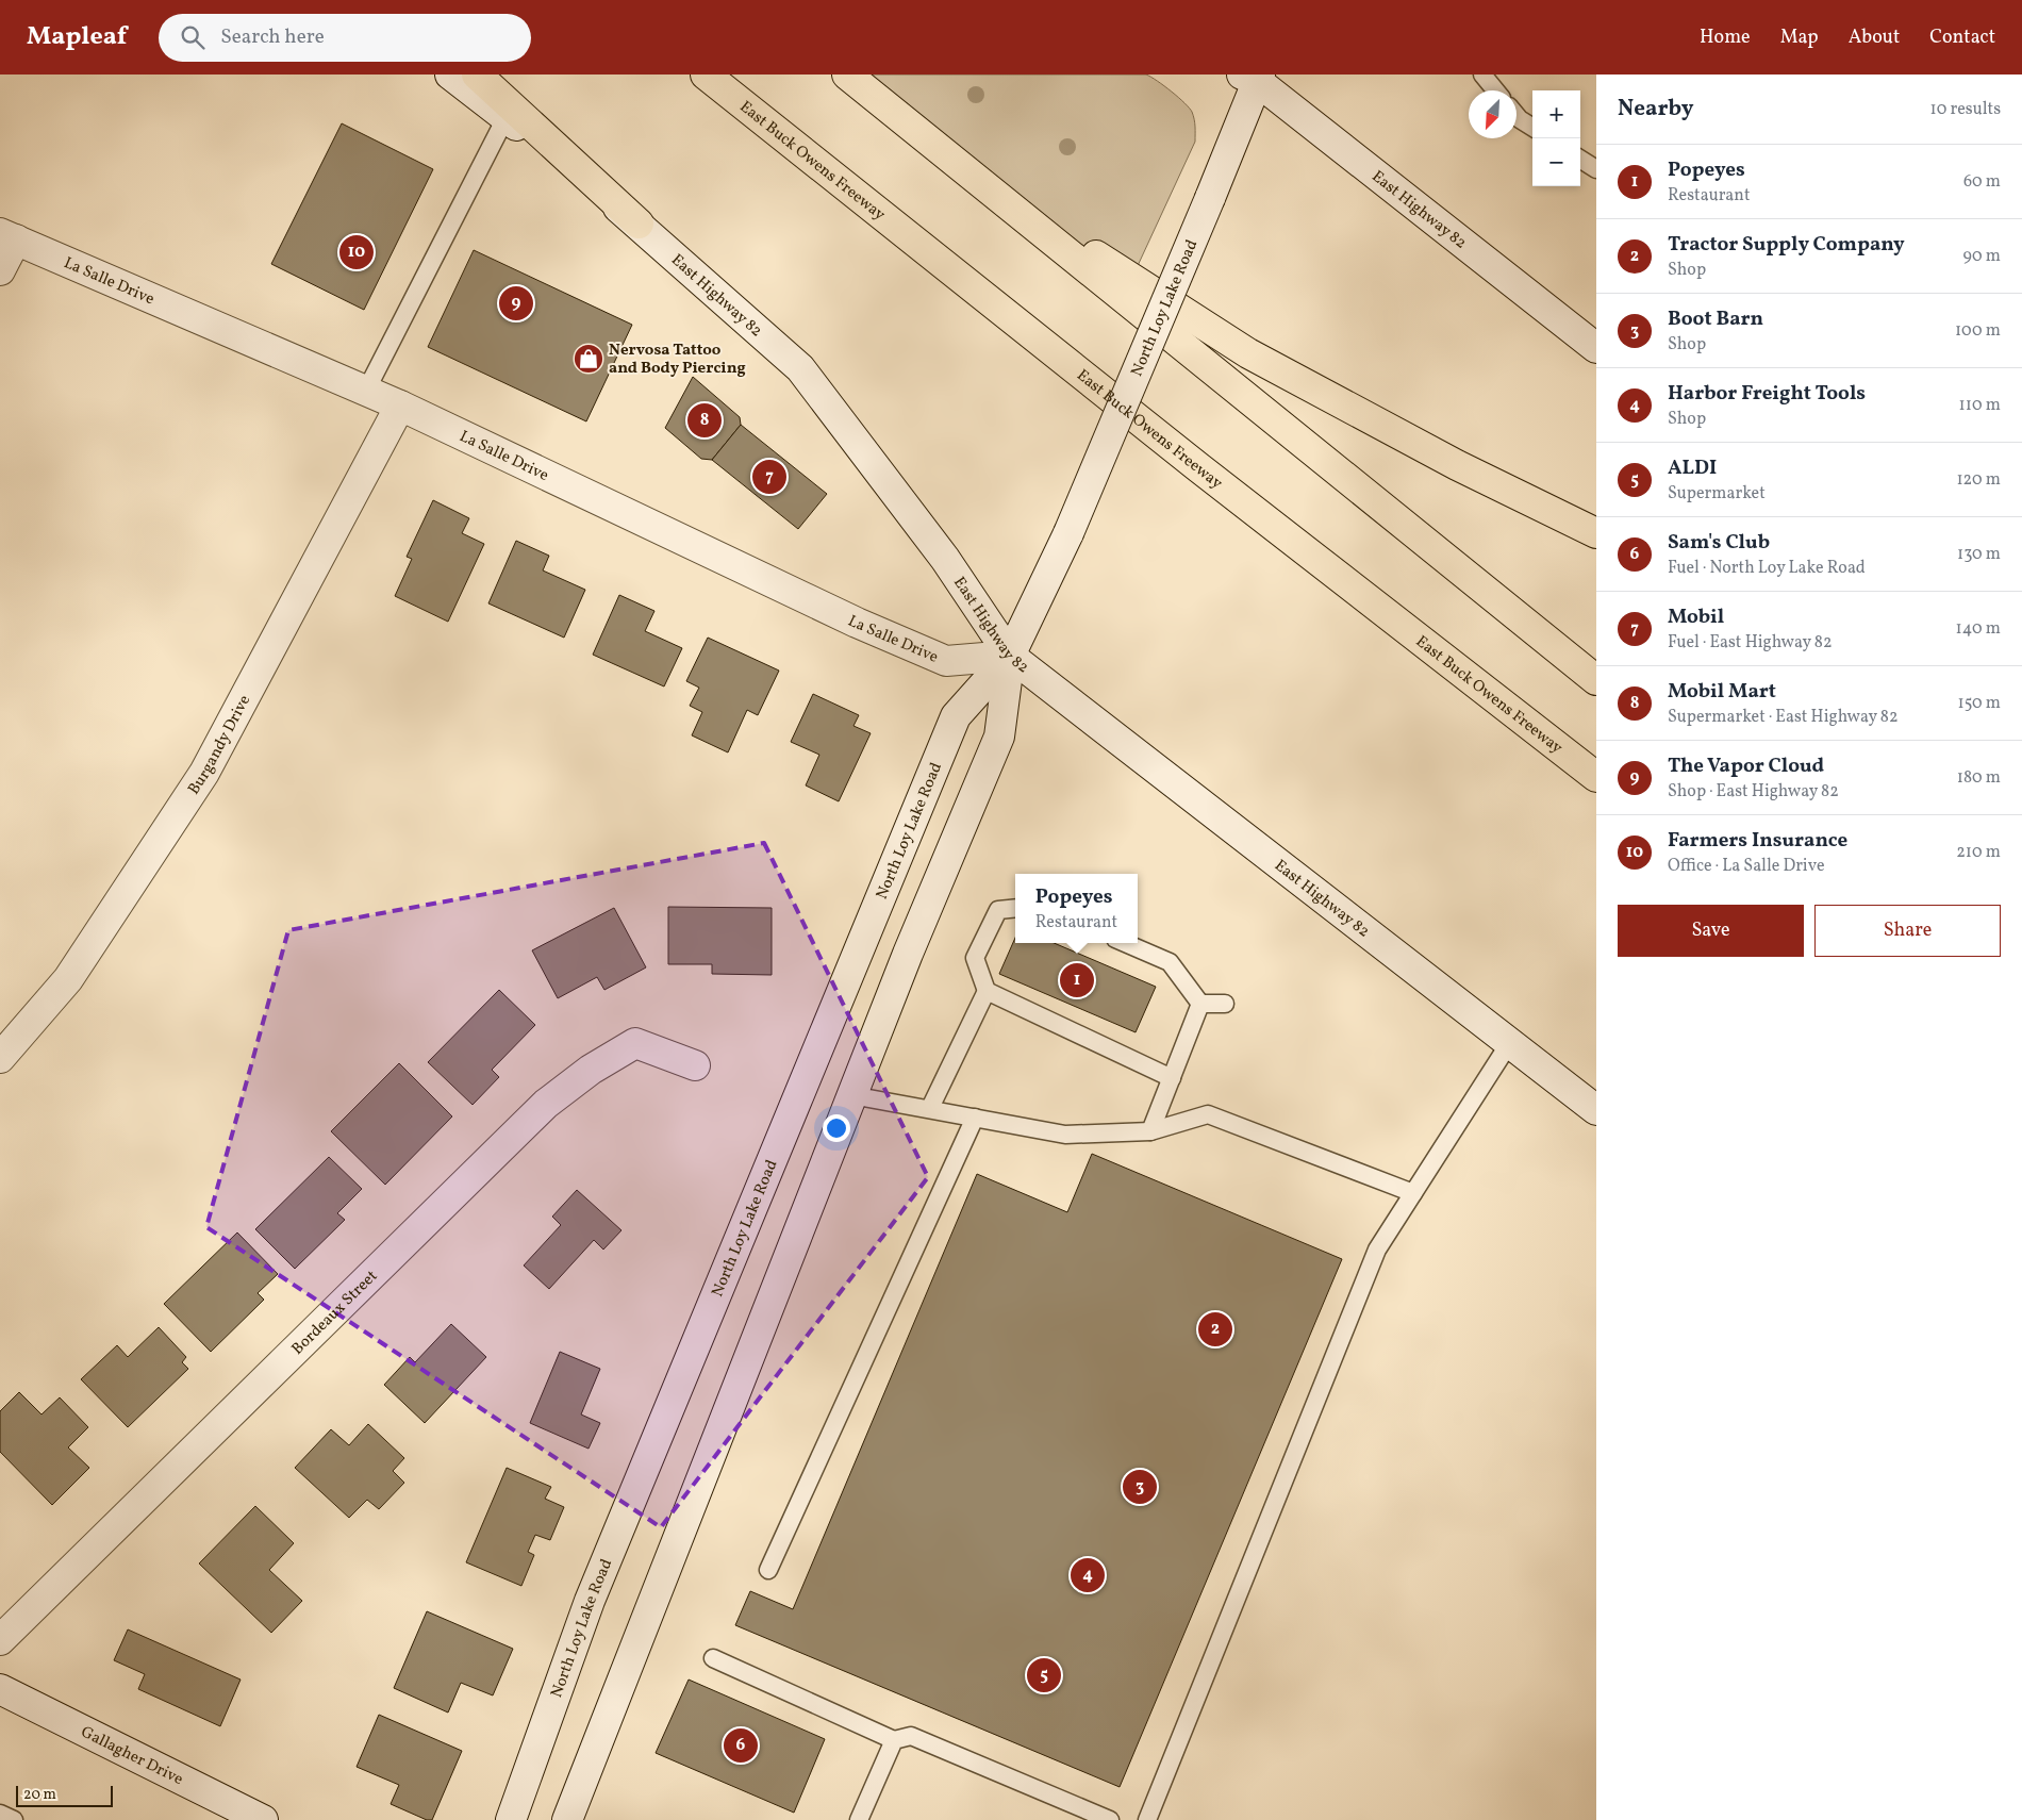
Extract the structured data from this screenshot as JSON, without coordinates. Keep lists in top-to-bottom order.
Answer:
{
  "streets": {
    "highway": ["East Buck Owens Freeway"],
    "main road": [
      "East Highway 82",
      "La Salle Drive",
      "North Loy Lake Road",
      "Burgandy Drive",
      "Bordeaux Street",
      "Gallagher Drive"
    ]
  },
  "crossings": [
    ["East Highway 82", "La Salle Drive"],
    ["East Highway 82", "North Loy Lake Road"],
    ["La Salle Drive", "North Loy Lake Road"],
    ["La Salle Drive", "Burgandy Drive"]
  ],
  "places": {
    "shop": ["Nervosa Tattoo and Body Piercing"]
  },
  "scale_bar": "20 m",
  "north": "bottom left",
  "page": {
    "header": "Mapleaf",
    "search": "Search here",
    "nav": [
      "Home",
      "Map",
      "About",
      "Contact"
    ],
    "heading": ["Nearby", "10 results"],
    "map_buttons": ["+", "−"],
    "list": [
      {
        "mark": "1",
        "name": "Popeyes",
        "note": "Restaurant",
        "value": "60 m"
      },
      {
        "mark": "2",
        "name": "Tractor Supply Company",
        "note": "Shop",
        "value": "90 m"
      },
      {
        "mark": "3",
        "name": "Boot Barn",
        "note": "Shop",
        "value": "100 m"
      },
      {
        "mark": "4",
        "name": "Harbor Freight Tools",
        "note": "Shop",
        "value": "110 m"
      },
      {
        "mark": "5",
        "name": "ALDI",
        "note": "Supermarket",
        "value": "120 m"
      },
      {
        "mark": "6",
        "name": "Sam's Club",
        "note": "Fuel · North Loy Lake Road",
        "value": "130 m"
      },
      {
        "mark": "7",
        "name": "Mobil",
        "note": "Fuel · East Highway 82",
        "value": "140 m"
      },
      {
        "mark": "8",
        "name": "Mobil Mart",
        "note": "Supermarket · East Highway 82",
        "value": "150 m"
      },
      {
        "mark": "9",
        "name": "The Vapor Cloud",
        "note": "Shop · East Highway 82",
        "value": "180 m"
      },
      {
        "mark": "10",
        "name": "Farmers Insurance",
        "note": "Office · La Salle Drive",
        "value": "210 m"
      }
    ],
    "pins": [
      "10",
      "9",
      "8",
      "7",
      "1",
      "2",
      "3",
      "4",
      "5",
      "6"
    ],
    "popup": ["Popeyes", "Restaurant"],
    "buttons": ["Save", "Share"],
    "scale": "20 m"
  }
}
